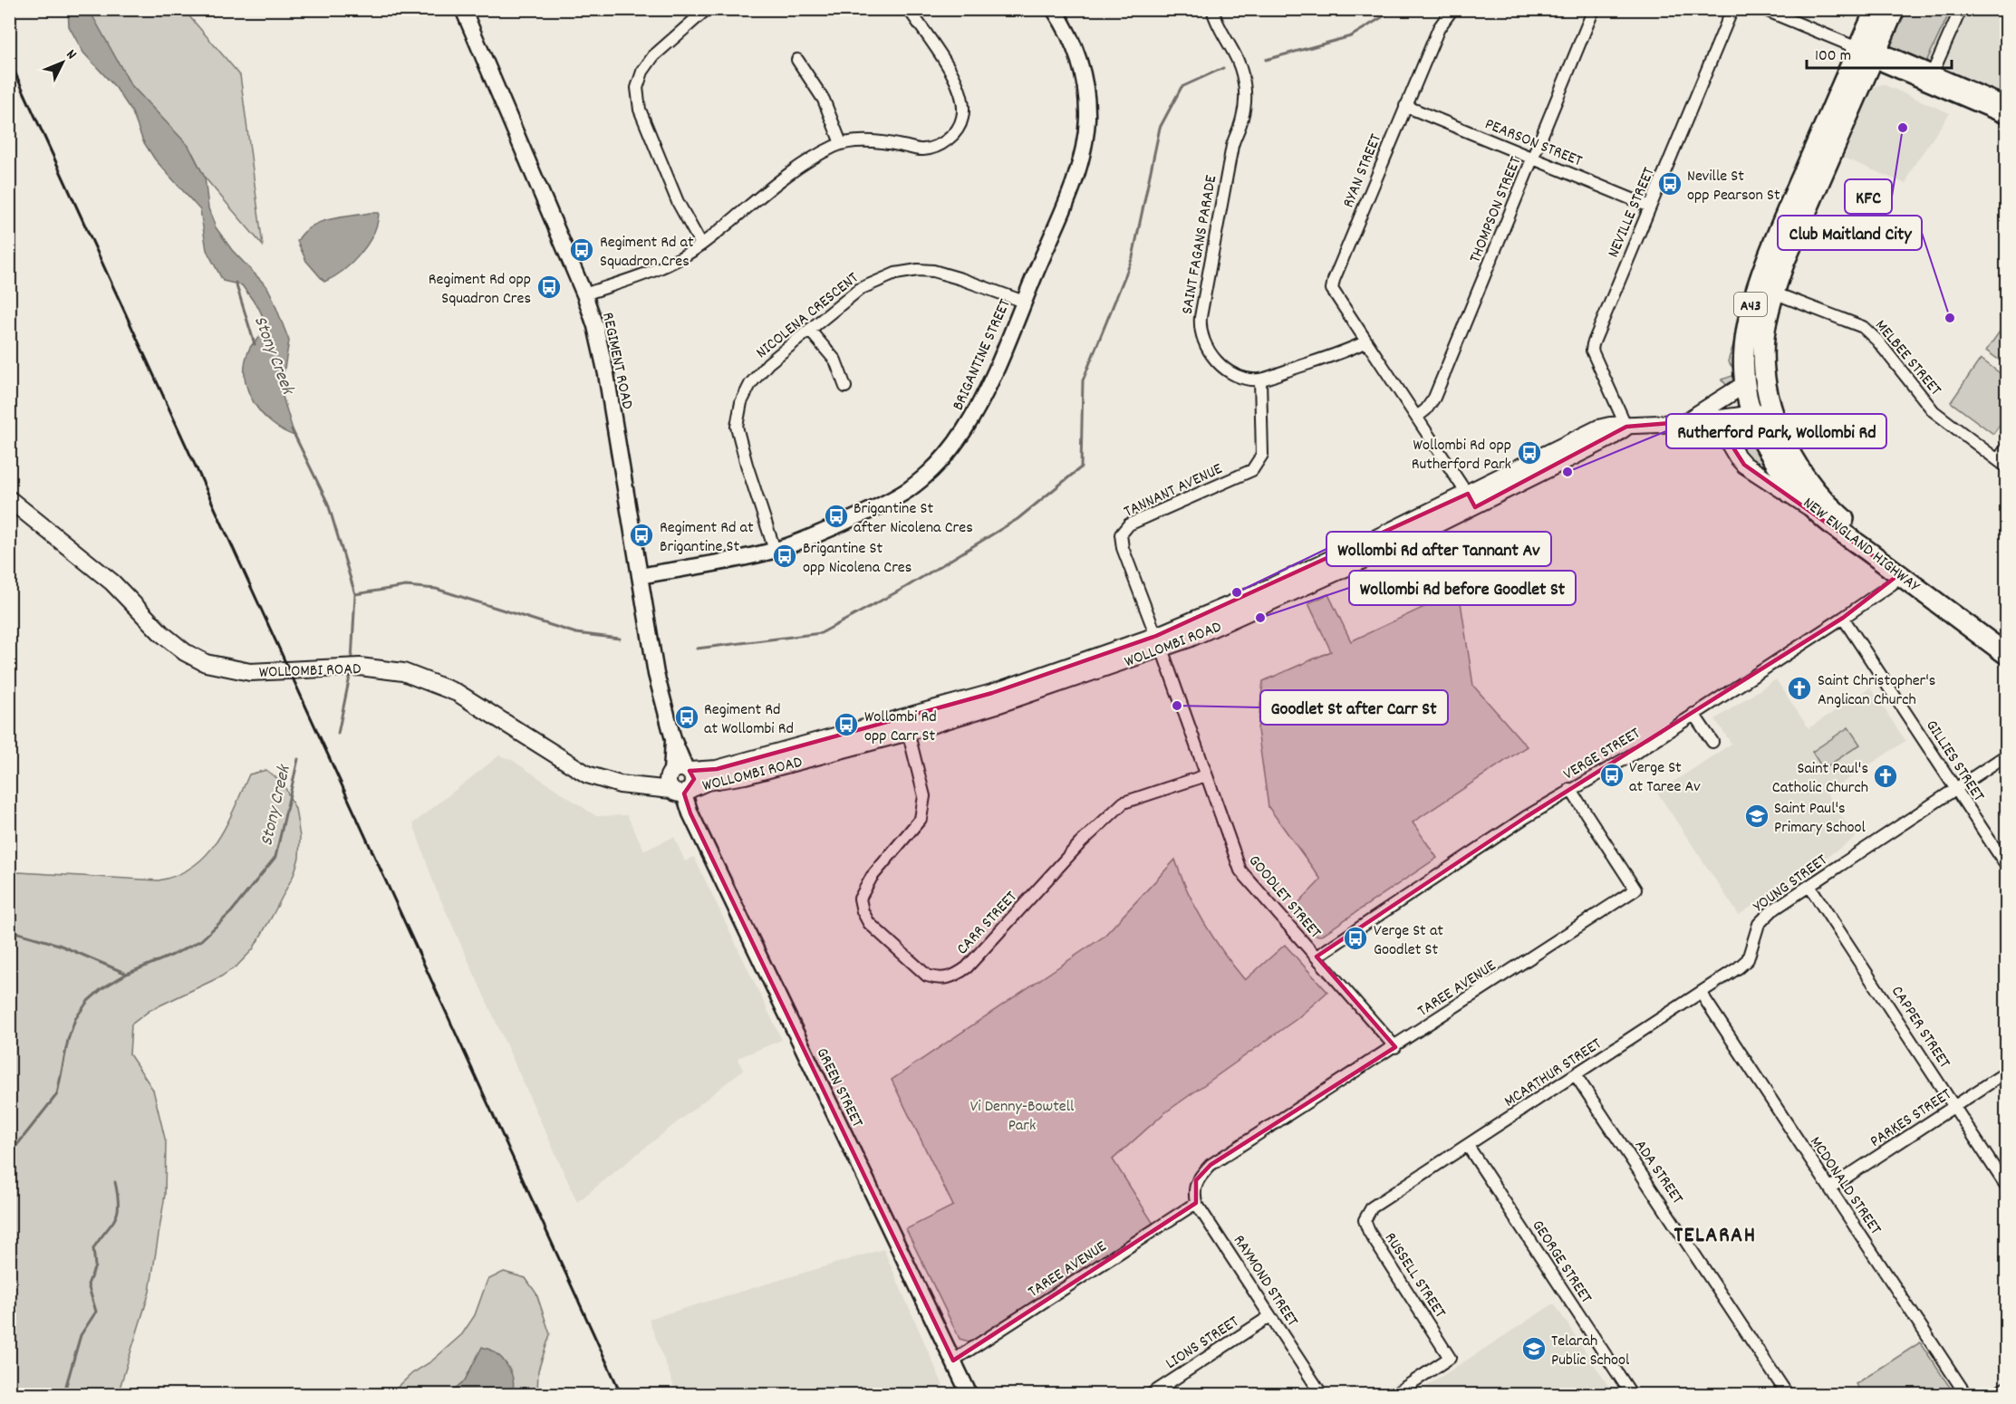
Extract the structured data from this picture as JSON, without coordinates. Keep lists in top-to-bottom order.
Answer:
{
  "streets": {
    "highway": ["A43", "NEW ENGLAND HIGHWAY"],
    "main road": ["WOLLOMBI ROAD"],
    "street": [
      "PEARSON STREET",
      "RYAN STREET",
      "THOMPSON STREET",
      "NEVILLE STREET",
      "SAINT FAGANS PARADE",
      "NICOLENA CRESCENT",
      "BRIGANTINE STREET",
      "MELBEE STREET",
      "REGIMENT ROAD",
      "TANNANT AVENUE",
      "VERGE STREET",
      "GILLIES STREET",
      "YOUNG STREET",
      "GOODLET STREET",
      "CARR STREET",
      "TAREE AVENUE",
      "CAPPER STREET",
      "MCARTHUR STREET",
      "GREEN STREET",
      "PARKES STREET",
      "ADA STREET",
      "MCDONALD STREET",
      "GEORGE STREET",
      "RUSSELL STREET",
      "RAYMOND STREET",
      "LIONS STREET"
    ]
  },
  "crossings": [
    ["PEARSON STREET", "RYAN STREET"],
    ["PEARSON STREET", "THOMPSON STREET"],
    ["PEARSON STREET", "NEVILLE STREET"],
    ["NEVILLE STREET", "WOLLOMBI ROAD"],
    ["SAINT FAGANS PARADE", "TANNANT AVENUE"],
    ["NICOLENA CRESCENT", "BRIGANTINE STREET"],
    ["BRIGANTINE STREET", "REGIMENT ROAD"],
    ["MELBEE STREET", "NEW ENGLAND HIGHWAY"],
    ["REGIMENT ROAD", "WOLLOMBI ROAD"],
    ["REGIMENT ROAD", "GREEN STREET"],
    ["TANNANT AVENUE", "WOLLOMBI ROAD"],
    ["TANNANT AVENUE", "GOODLET STREET"],
    ["NEW ENGLAND HIGHWAY", "WOLLOMBI ROAD"],
    ["NEW ENGLAND HIGHWAY", "VERGE STREET"],
    ["WOLLOMBI ROAD", "GOODLET STREET"],
    ["WOLLOMBI ROAD", "CARR STREET"],
    ["WOLLOMBI ROAD", "GREEN STREET"],
    ["VERGE STREET", "GILLIES STREET"],
    ["VERGE STREET", "GOODLET STREET"],
    ["VERGE STREET", "TAREE AVENUE"],
    ["GILLIES STREET", "YOUNG STREET"],
    ["YOUNG STREET", "CAPPER STREET"],
    ["YOUNG STREET", "MCARTHUR STREET"],
    ["GOODLET STREET", "CARR STREET"],
    ["GOODLET STREET", "TAREE AVENUE"],
    ["TAREE AVENUE", "GREEN STREET"],
    ["TAREE AVENUE", "RAYMOND STREET"],
    ["CAPPER STREET", "PARKES STREET"],
    ["MCARTHUR STREET", "ADA STREET"],
    ["MCARTHUR STREET", "MCDONALD STREET"],
    ["MCARTHUR STREET", "GEORGE STREET"],
    ["MCARTHUR STREET", "RUSSELL STREET"],
    ["PARKES STREET", "MCDONALD STREET"],
    ["RAYMOND STREET", "LIONS STREET"]
  ],
  "districts": ["TELARAH"],
  "water": ["Stony Creek"],
  "parks": ["Vi Denny-Bowtell Park"],
  "places": {
    "other": [
      "KFC",
      "Club Maitland City",
      "Rutherford Park, Wollombi Rd",
      "Wollombi Rd after Tannant Av",
      "Wollombi Rd before Goodlet St",
      "Goodlet St after Carr St"
    ],
    "bus stop": [
      "Neville St opp Pearson St",
      "Regiment Rd at Squadron Cres",
      "Regiment Rd opp Squadron Cres",
      "Wollombi Rd opp Rutherford Park",
      "Brigantine St after Nicolena Cres",
      "Regiment Rd at Brigantine St",
      "Brigantine St opp Nicolena Cres",
      "Regiment Rd at Wollombi Rd",
      "Wollombi Rd opp Carr St",
      "Verge St at Taree Av",
      "Verge St at Goodlet St"
    ],
    "church": ["Saint Christopher's Anglican Church", "Saint Paul's Catholic Church"],
    "school or university": ["Saint Paul's Primary School", "Telarah Public School"]
  },
  "scale_bar": "100 m",
  "north": "top right"
}
